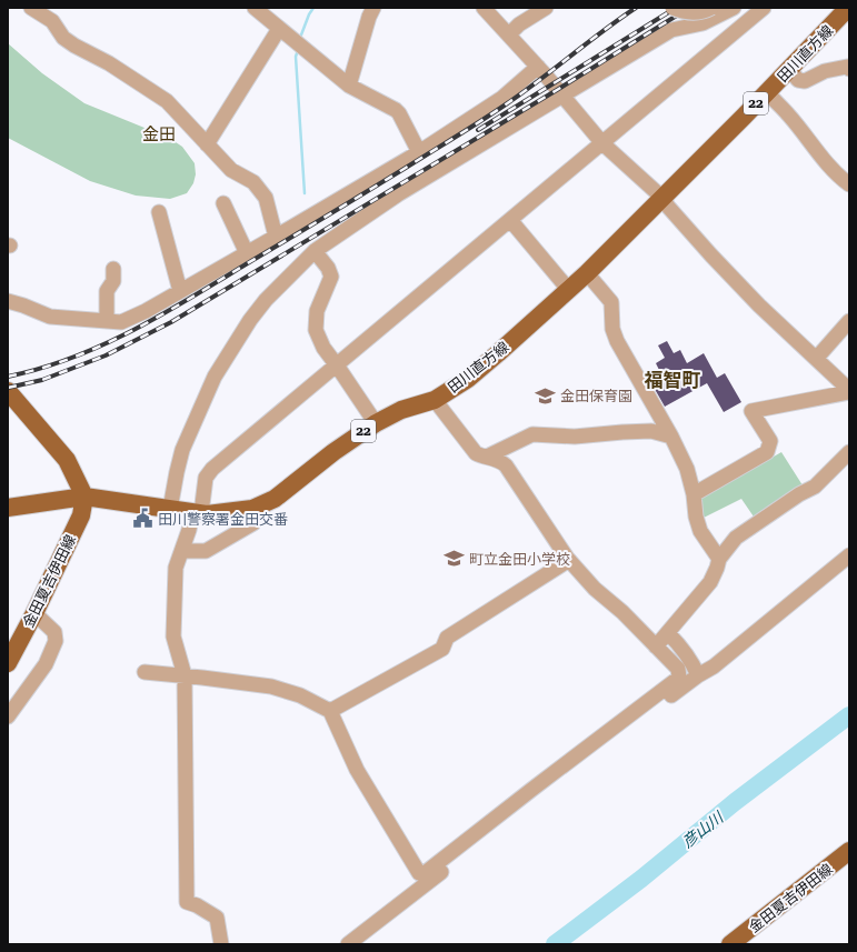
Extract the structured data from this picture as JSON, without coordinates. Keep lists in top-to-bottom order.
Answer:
{
  "streets": {
    "main road": ["田川直方線", "22", "金田夏吉伊田線"]
  },
  "crossings": [
    ["田川直方線", "金田夏吉伊田線"]
  ],
  "districts": ["金田", "福智町"],
  "water": ["彦山川"],
  "places": {
    "school or university": ["金田保育園", "町立金田小学校"],
    "public building": ["田川警察署金田交番"]
  }
}
